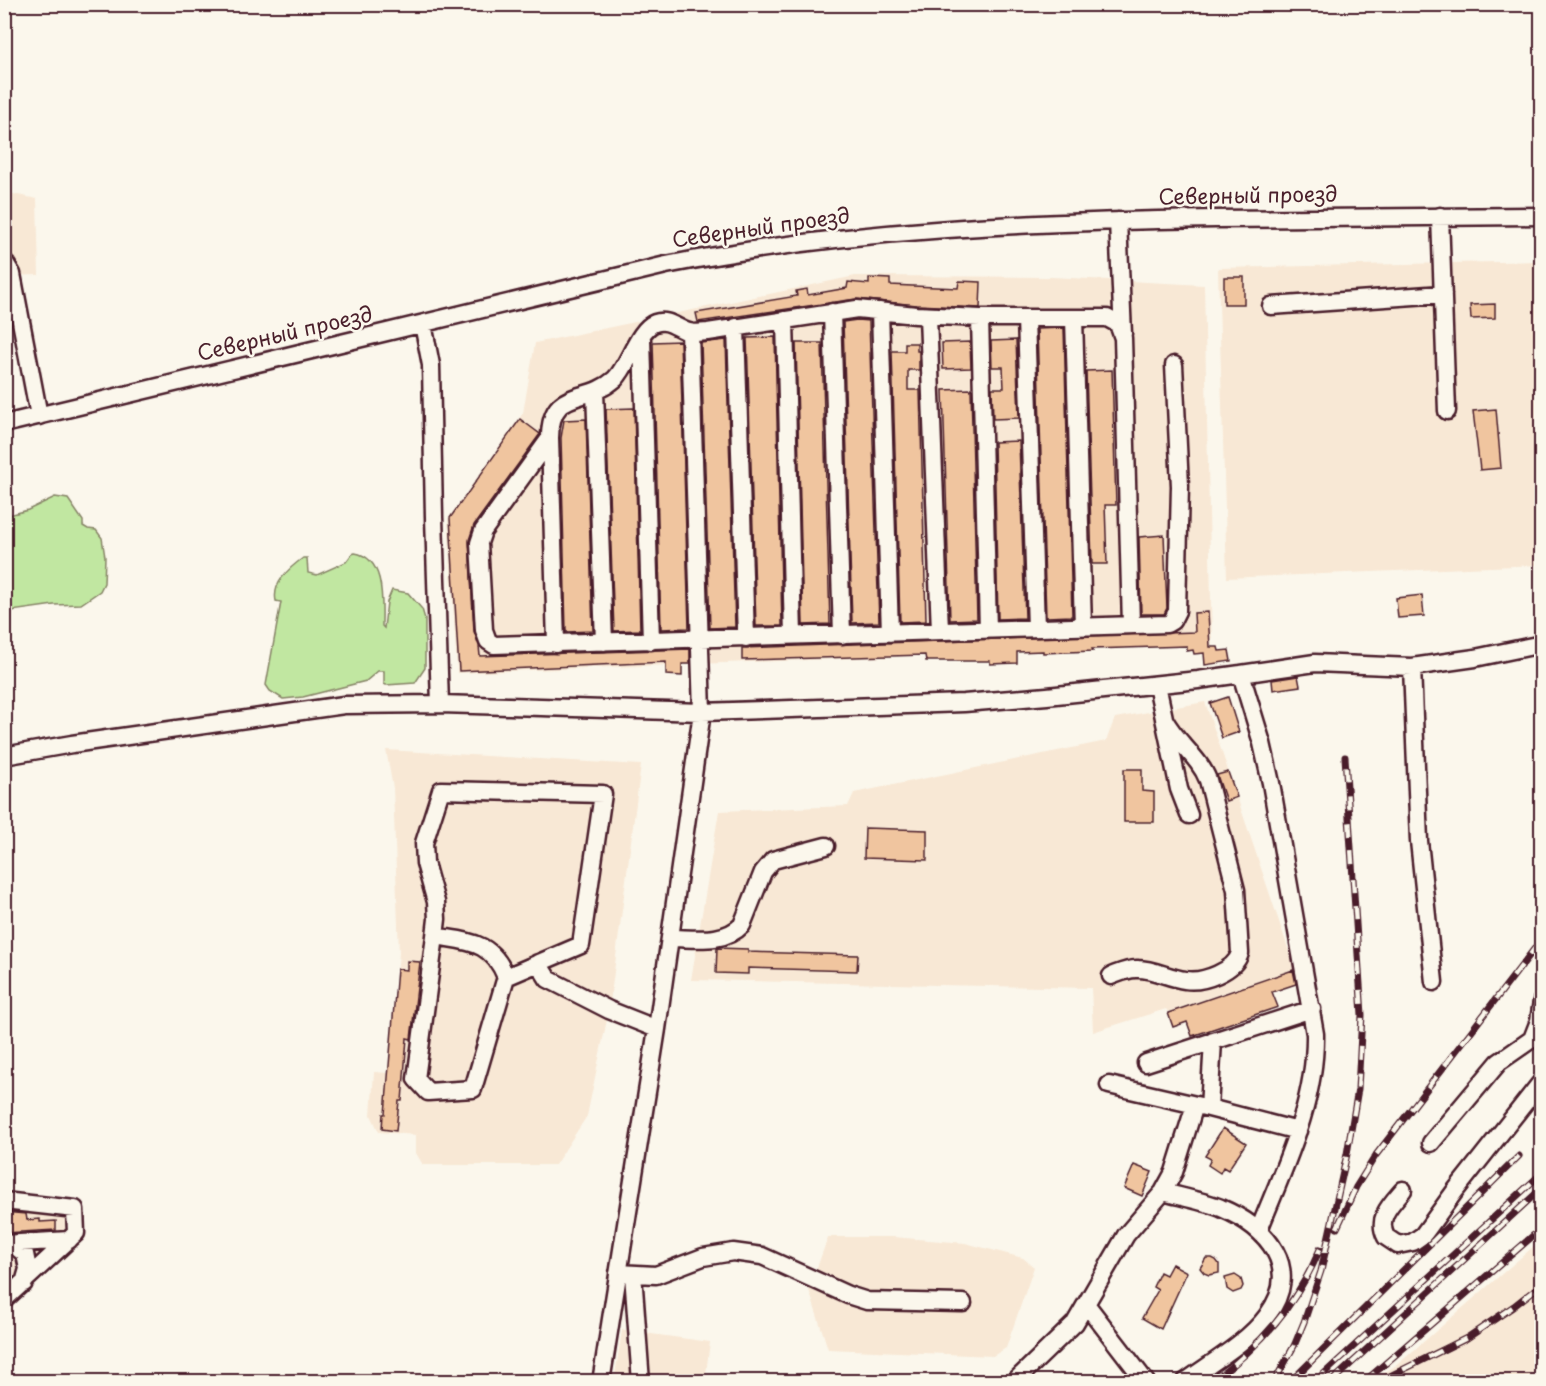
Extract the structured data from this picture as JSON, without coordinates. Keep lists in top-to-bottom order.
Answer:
{
  "streets": {
    "street": ["Северный проезд"]
  }
}
